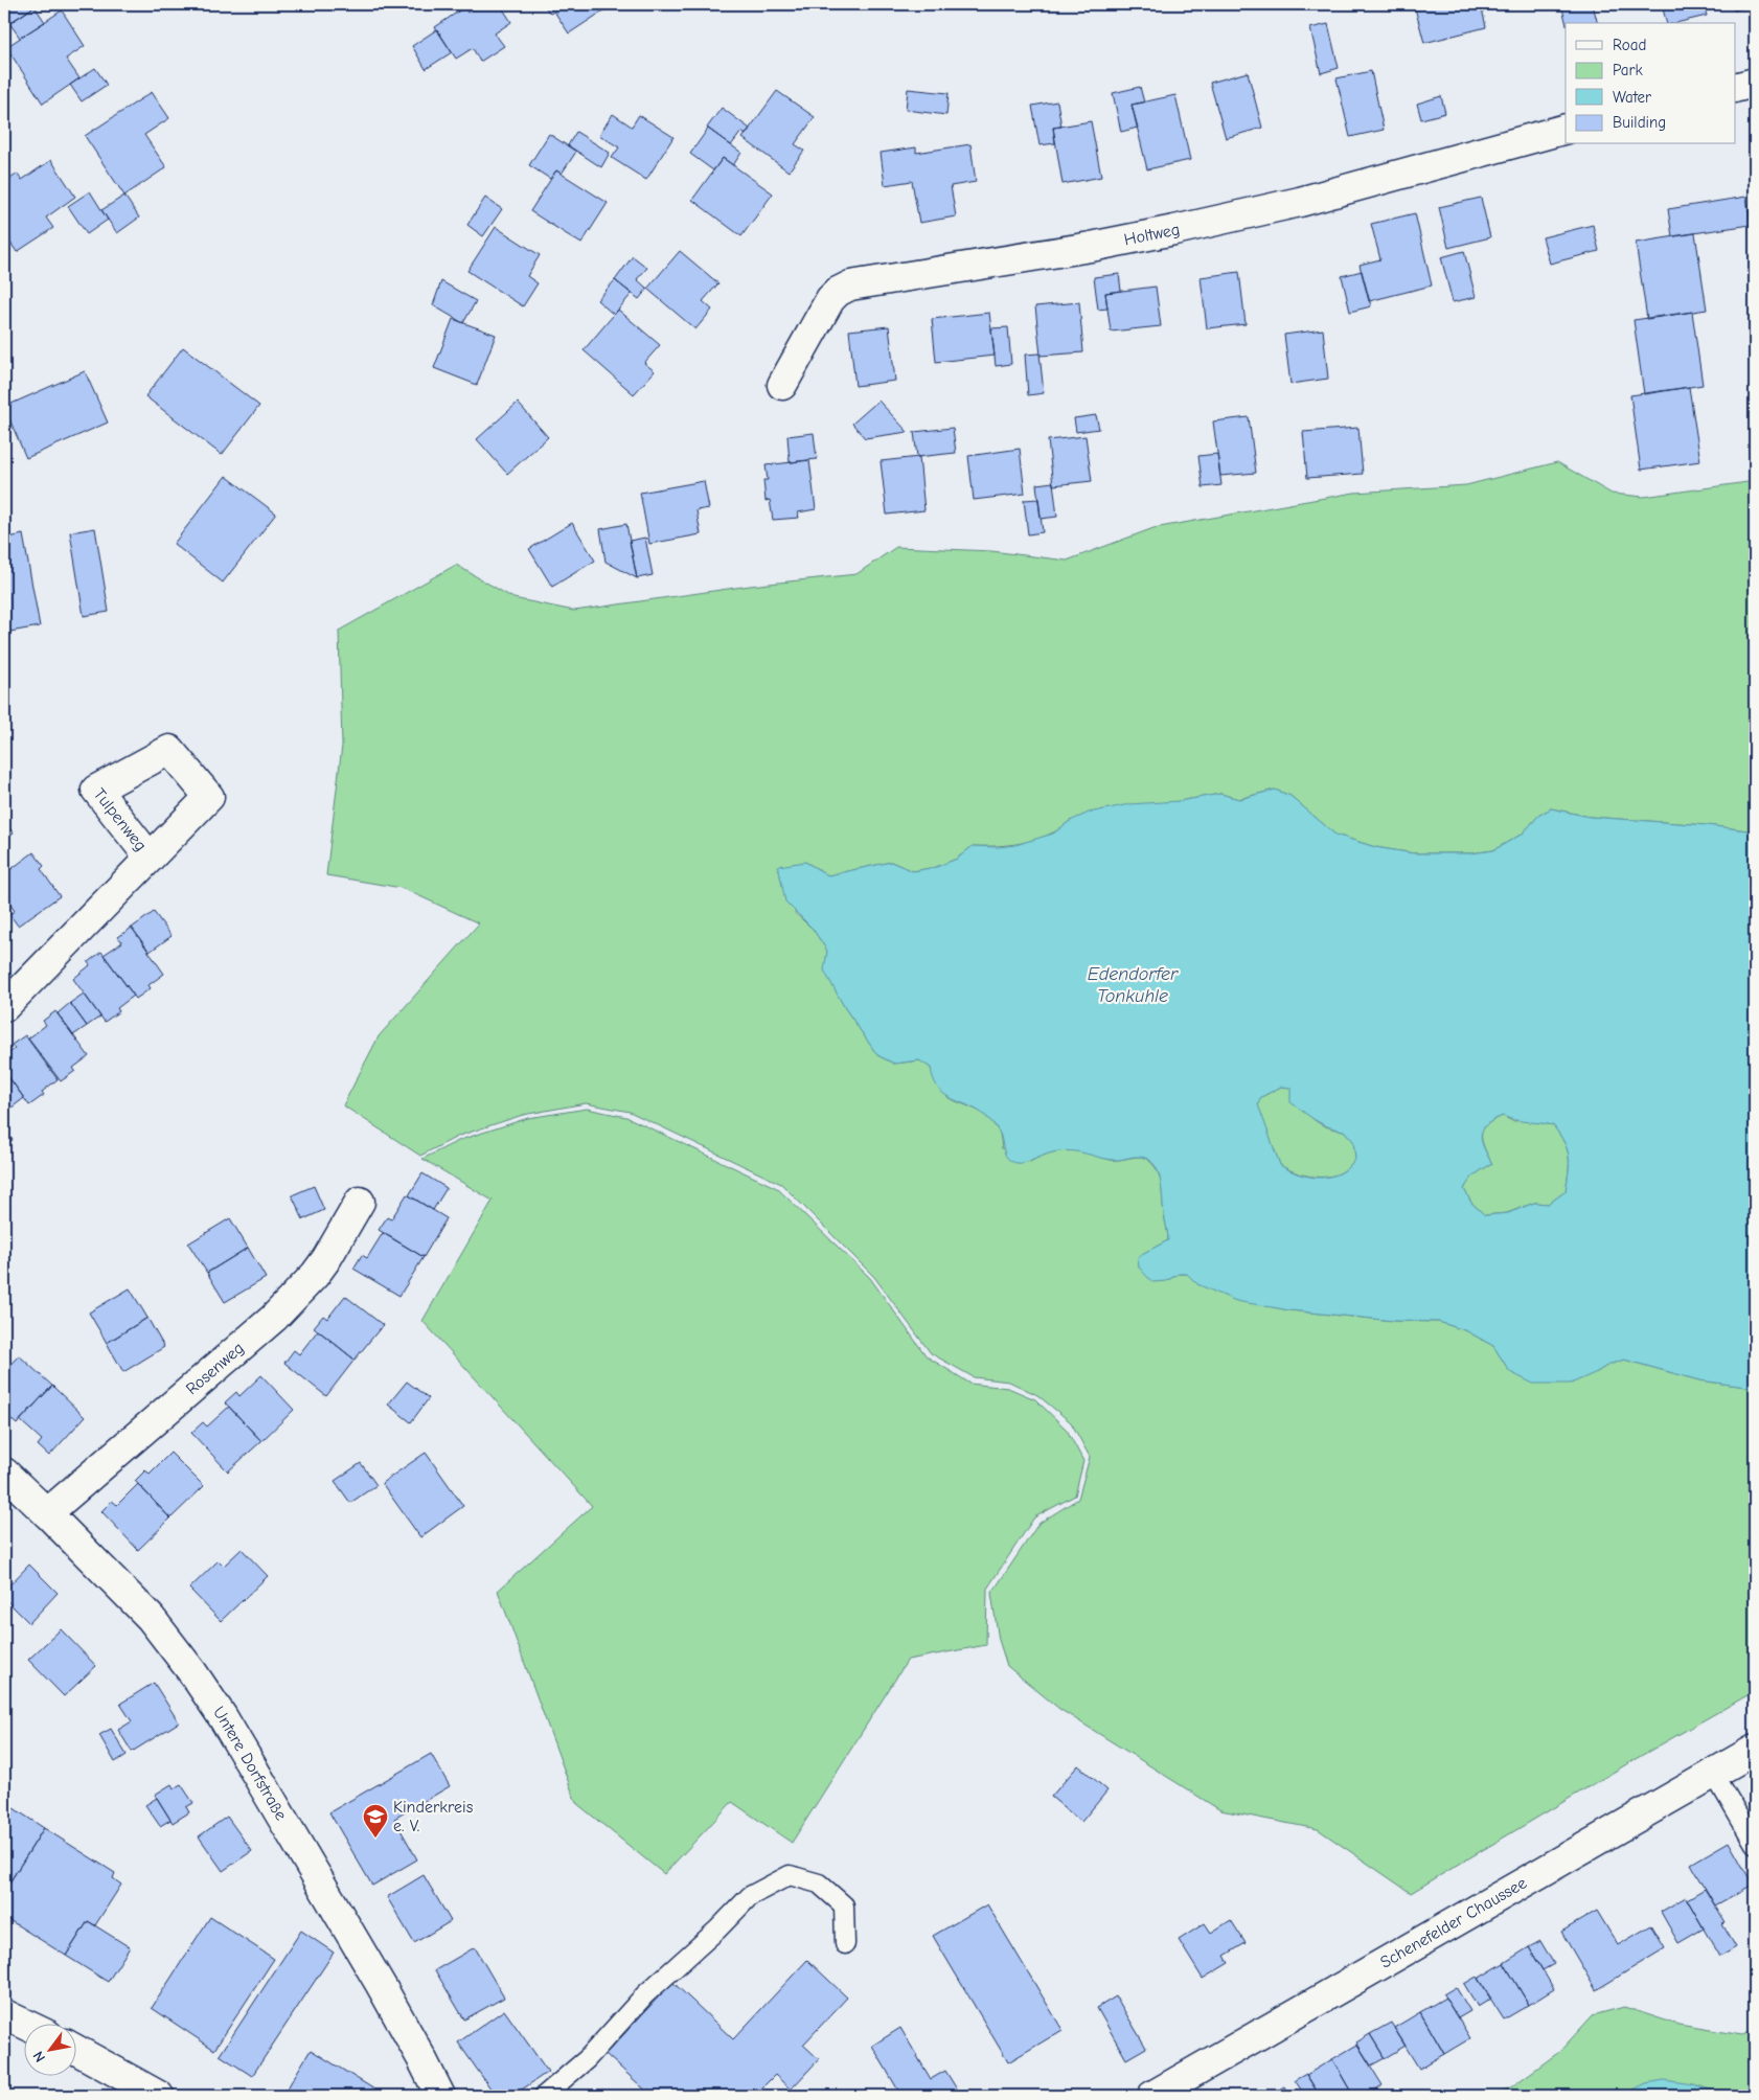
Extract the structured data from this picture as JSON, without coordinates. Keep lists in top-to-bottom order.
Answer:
{
  "streets": {
    "street": [
      "Holtweg",
      "Tulpenweg",
      "Rosenweg",
      "Untere Dorfstraße",
      "Schenefelder Chaussee"
    ]
  },
  "crossings": [
    ["Rosenweg", "Untere Dorfstraße"]
  ],
  "water": ["Edendorfer Tonkuhle"],
  "places": {
    "school or university": ["Kinderkreis e. V."]
  },
  "legend": [
    "Road",
    "Park",
    "Water",
    "Building"
  ],
  "north": "bottom left"
}
